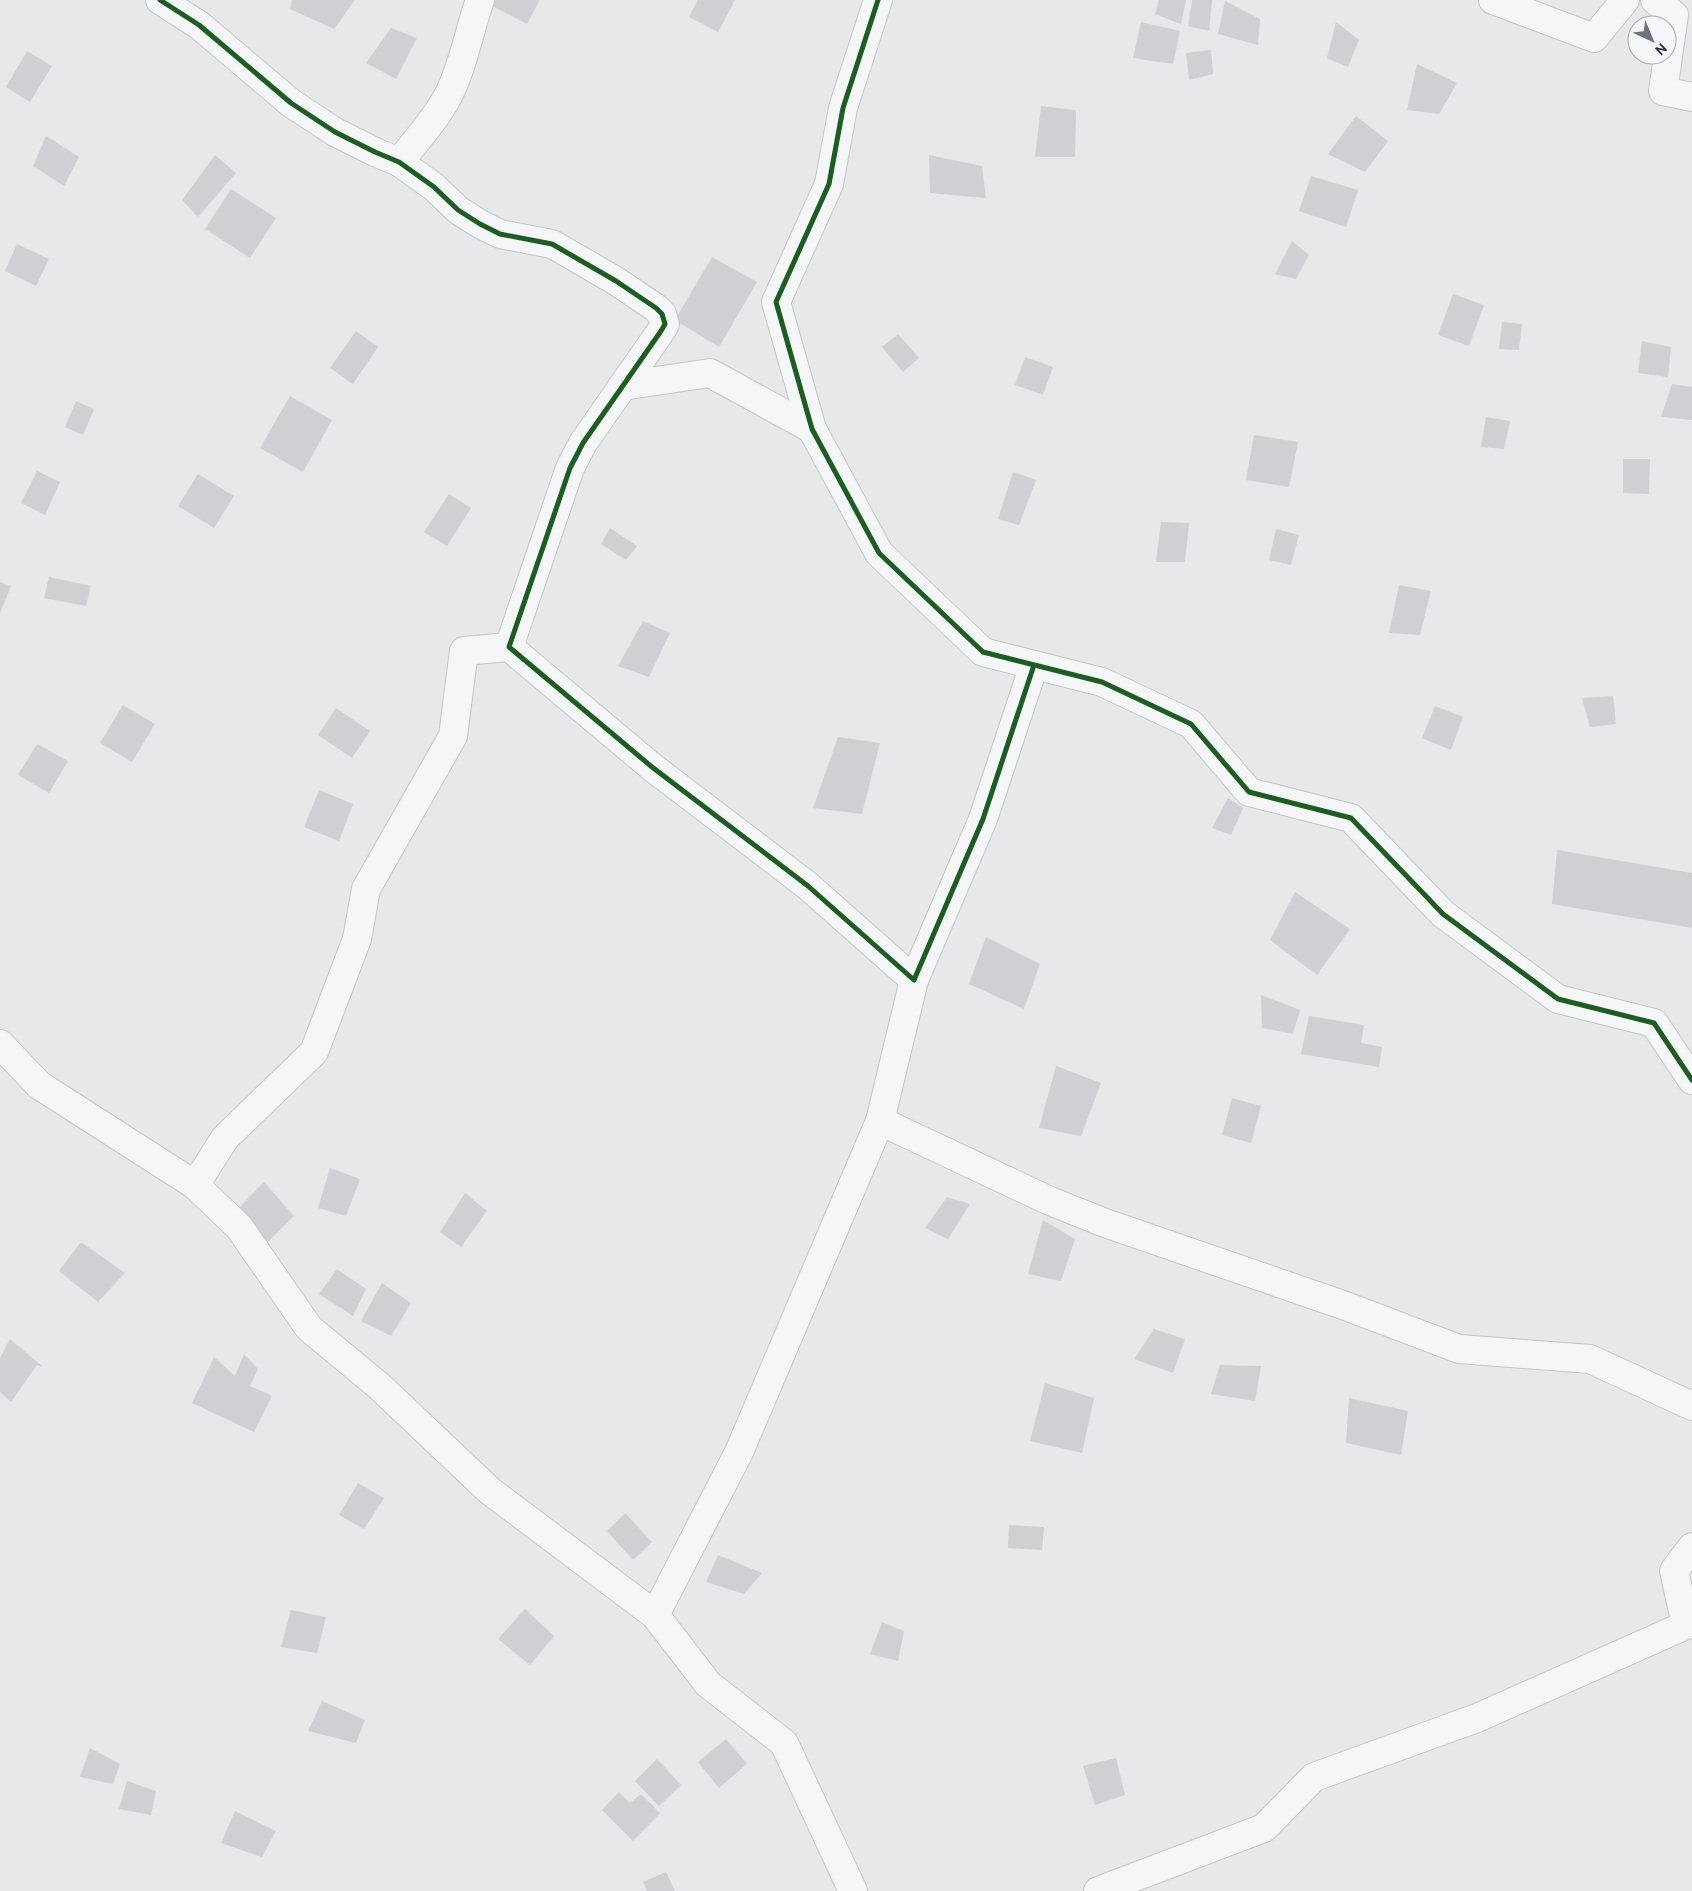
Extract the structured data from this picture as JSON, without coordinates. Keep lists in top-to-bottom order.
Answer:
{
  "north": "bottom right"
}
